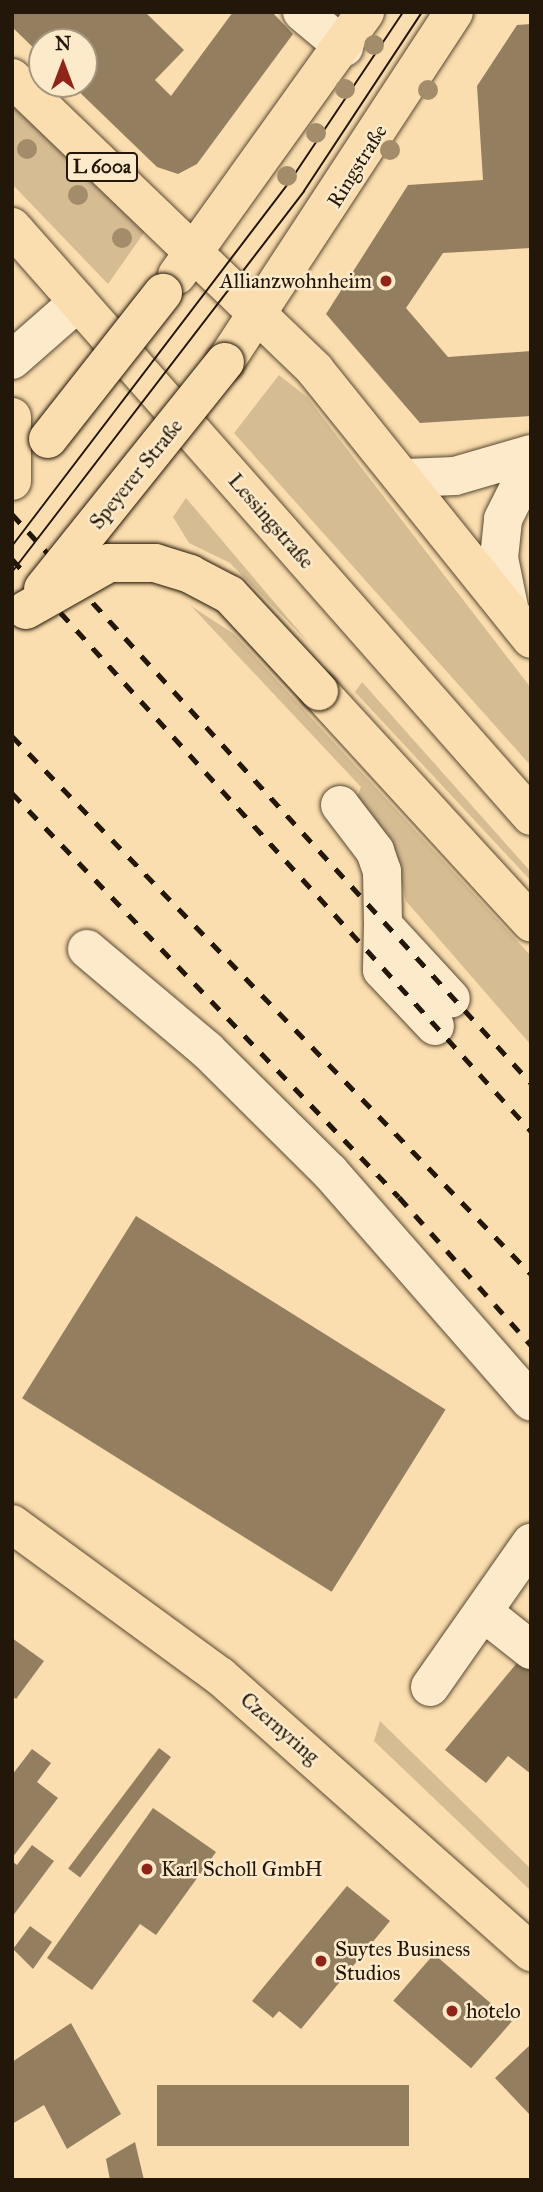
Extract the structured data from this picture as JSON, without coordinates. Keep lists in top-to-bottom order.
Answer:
{
  "streets": {
    "main road": [
      "Ringstraße",
      "L 600a",
      "Speyerer Straße",
      "Lessingstraße",
      "Czernyring"
    ]
  },
  "crossings": [
    ["Ringstraße", "Speyerer Straße"]
  ],
  "places": [
    "Allianzwohnheim",
    "Karl Scholl GmbH",
    "Suytes Business Studios",
    "hotelo"
  ],
  "north": "top"
}
